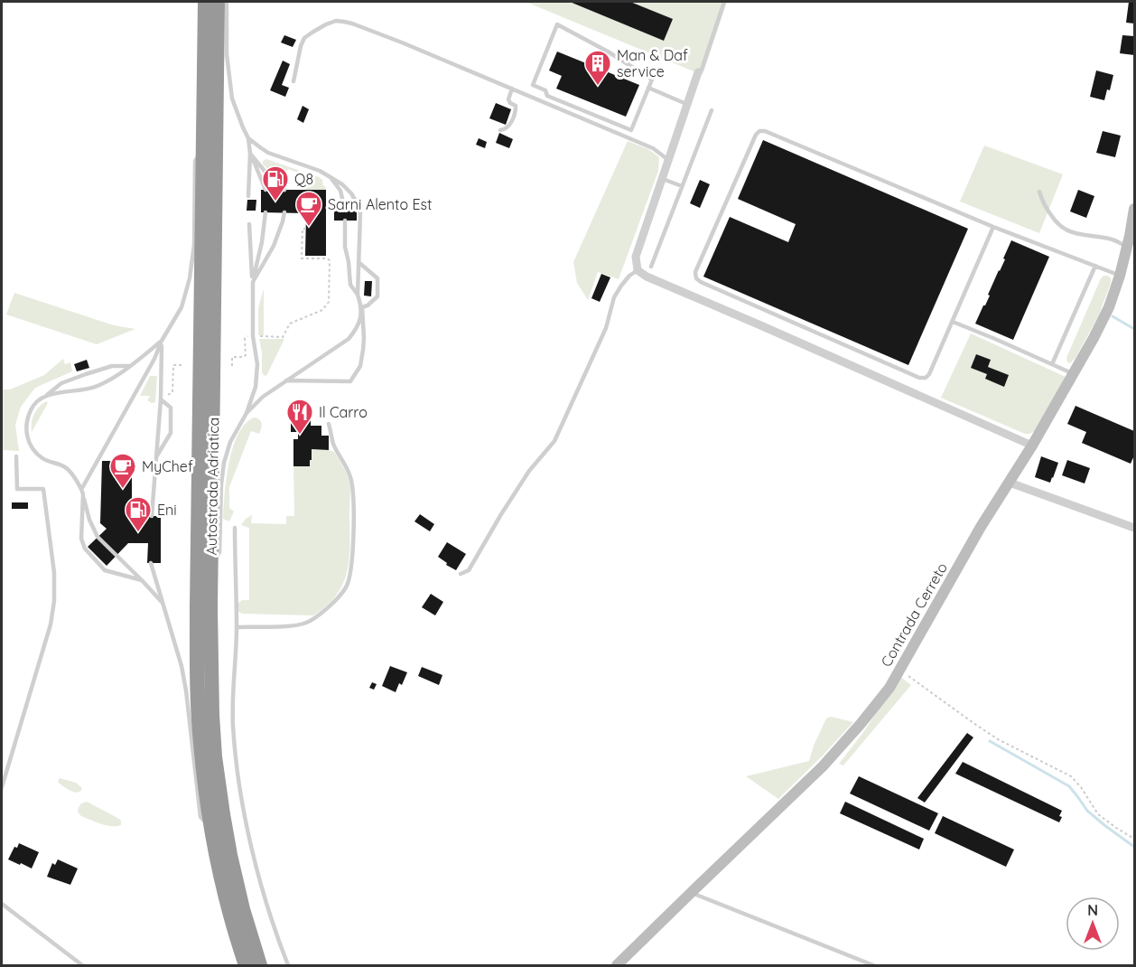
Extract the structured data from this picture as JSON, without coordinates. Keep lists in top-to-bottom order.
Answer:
{
  "streets": {
    "highway": ["Autostrada Adriatica"],
    "main road": ["Contrada Cerreto"]
  },
  "places": {
    "building": ["Man & Daf service"],
    "fuel station": ["Q8", "Eni"],
    "cafe": ["Sarni Alento Est", "MyChef"],
    "restaurant": ["Il Carro"]
  },
  "north": "top"
}
